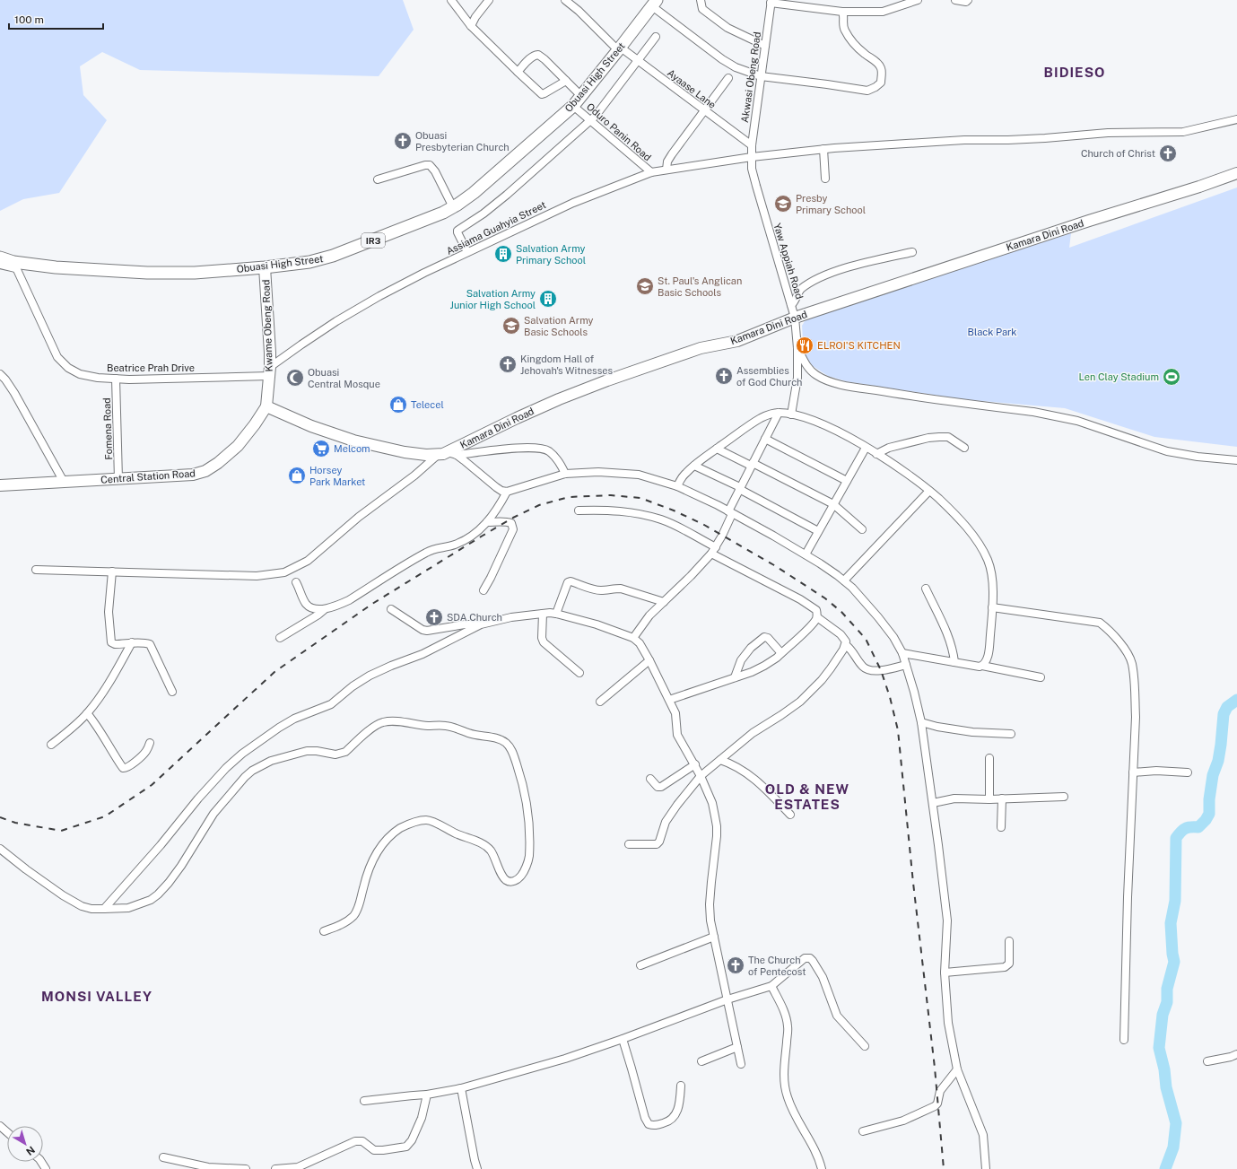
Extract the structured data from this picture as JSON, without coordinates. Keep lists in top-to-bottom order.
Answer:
{
  "streets": {
    "main road": ["Obuasi High Street", "IR3"],
    "street": [
      "Akwasi Obeng Road",
      "Ayaase Lane",
      "Oduro Panin Road",
      "Assiama Guahyia Street",
      "Kamara Dini Road",
      "Yaw Appiah Road",
      "Kwame Obeng Road",
      "Beatrice Prah Drive",
      "Fomena Road",
      "Central Station Road"
    ]
  },
  "crossings": [
    ["Obuasi High Street", "Ayaase Lane"],
    ["Obuasi High Street", "Oduro Panin Road"],
    ["Obuasi High Street", "Kwame Obeng Road"],
    ["Obuasi High Street", "Beatrice Prah Drive"],
    ["Akwasi Obeng Road", "Ayaase Lane"],
    ["Akwasi Obeng Road", "Assiama Guahyia Street"],
    ["Akwasi Obeng Road", "Yaw Appiah Road"],
    ["Oduro Panin Road", "Assiama Guahyia Street"],
    ["Assiama Guahyia Street", "Yaw Appiah Road"],
    ["Assiama Guahyia Street", "Kwame Obeng Road"],
    ["Assiama Guahyia Street", "Beatrice Prah Drive"],
    ["Kamara Dini Road", "Yaw Appiah Road"],
    ["Kwame Obeng Road", "Beatrice Prah Drive"],
    ["Kwame Obeng Road", "Central Station Road"],
    ["Beatrice Prah Drive", "Fomena Road"],
    ["Fomena Road", "Central Station Road"]
  ],
  "districts": ["BIDIESO", "OLD & NEW ESTATES", "MONSI VALLEY"],
  "parks": ["Black Park"],
  "places": {
    "church": [
      "Obuasi Presbyterian Church",
      "Church of Christ",
      "Kingdom Hall of Jehovah's Witnesses",
      "Assemblies of God Church",
      "SDA Church",
      "The Church of Pentecost"
    ],
    "school or university": ["Presby Primary School", "St. Paul's Anglican Basic Schools", "Salvation Army Basic Schools"],
    "building": ["Salvation Army Primary School", "Salvation Army Junior High School"],
    "restaurant": ["ELROI'S KITCHEN"],
    "sports": ["Len Clay Stadium"],
    "mosque": ["Obuasi Central Mosque"],
    "shop": ["Telecel", "Horsey Park Market"],
    "supermarket": ["Melcom"]
  },
  "scale_bar": "100 m",
  "north": "bottom right"
}
